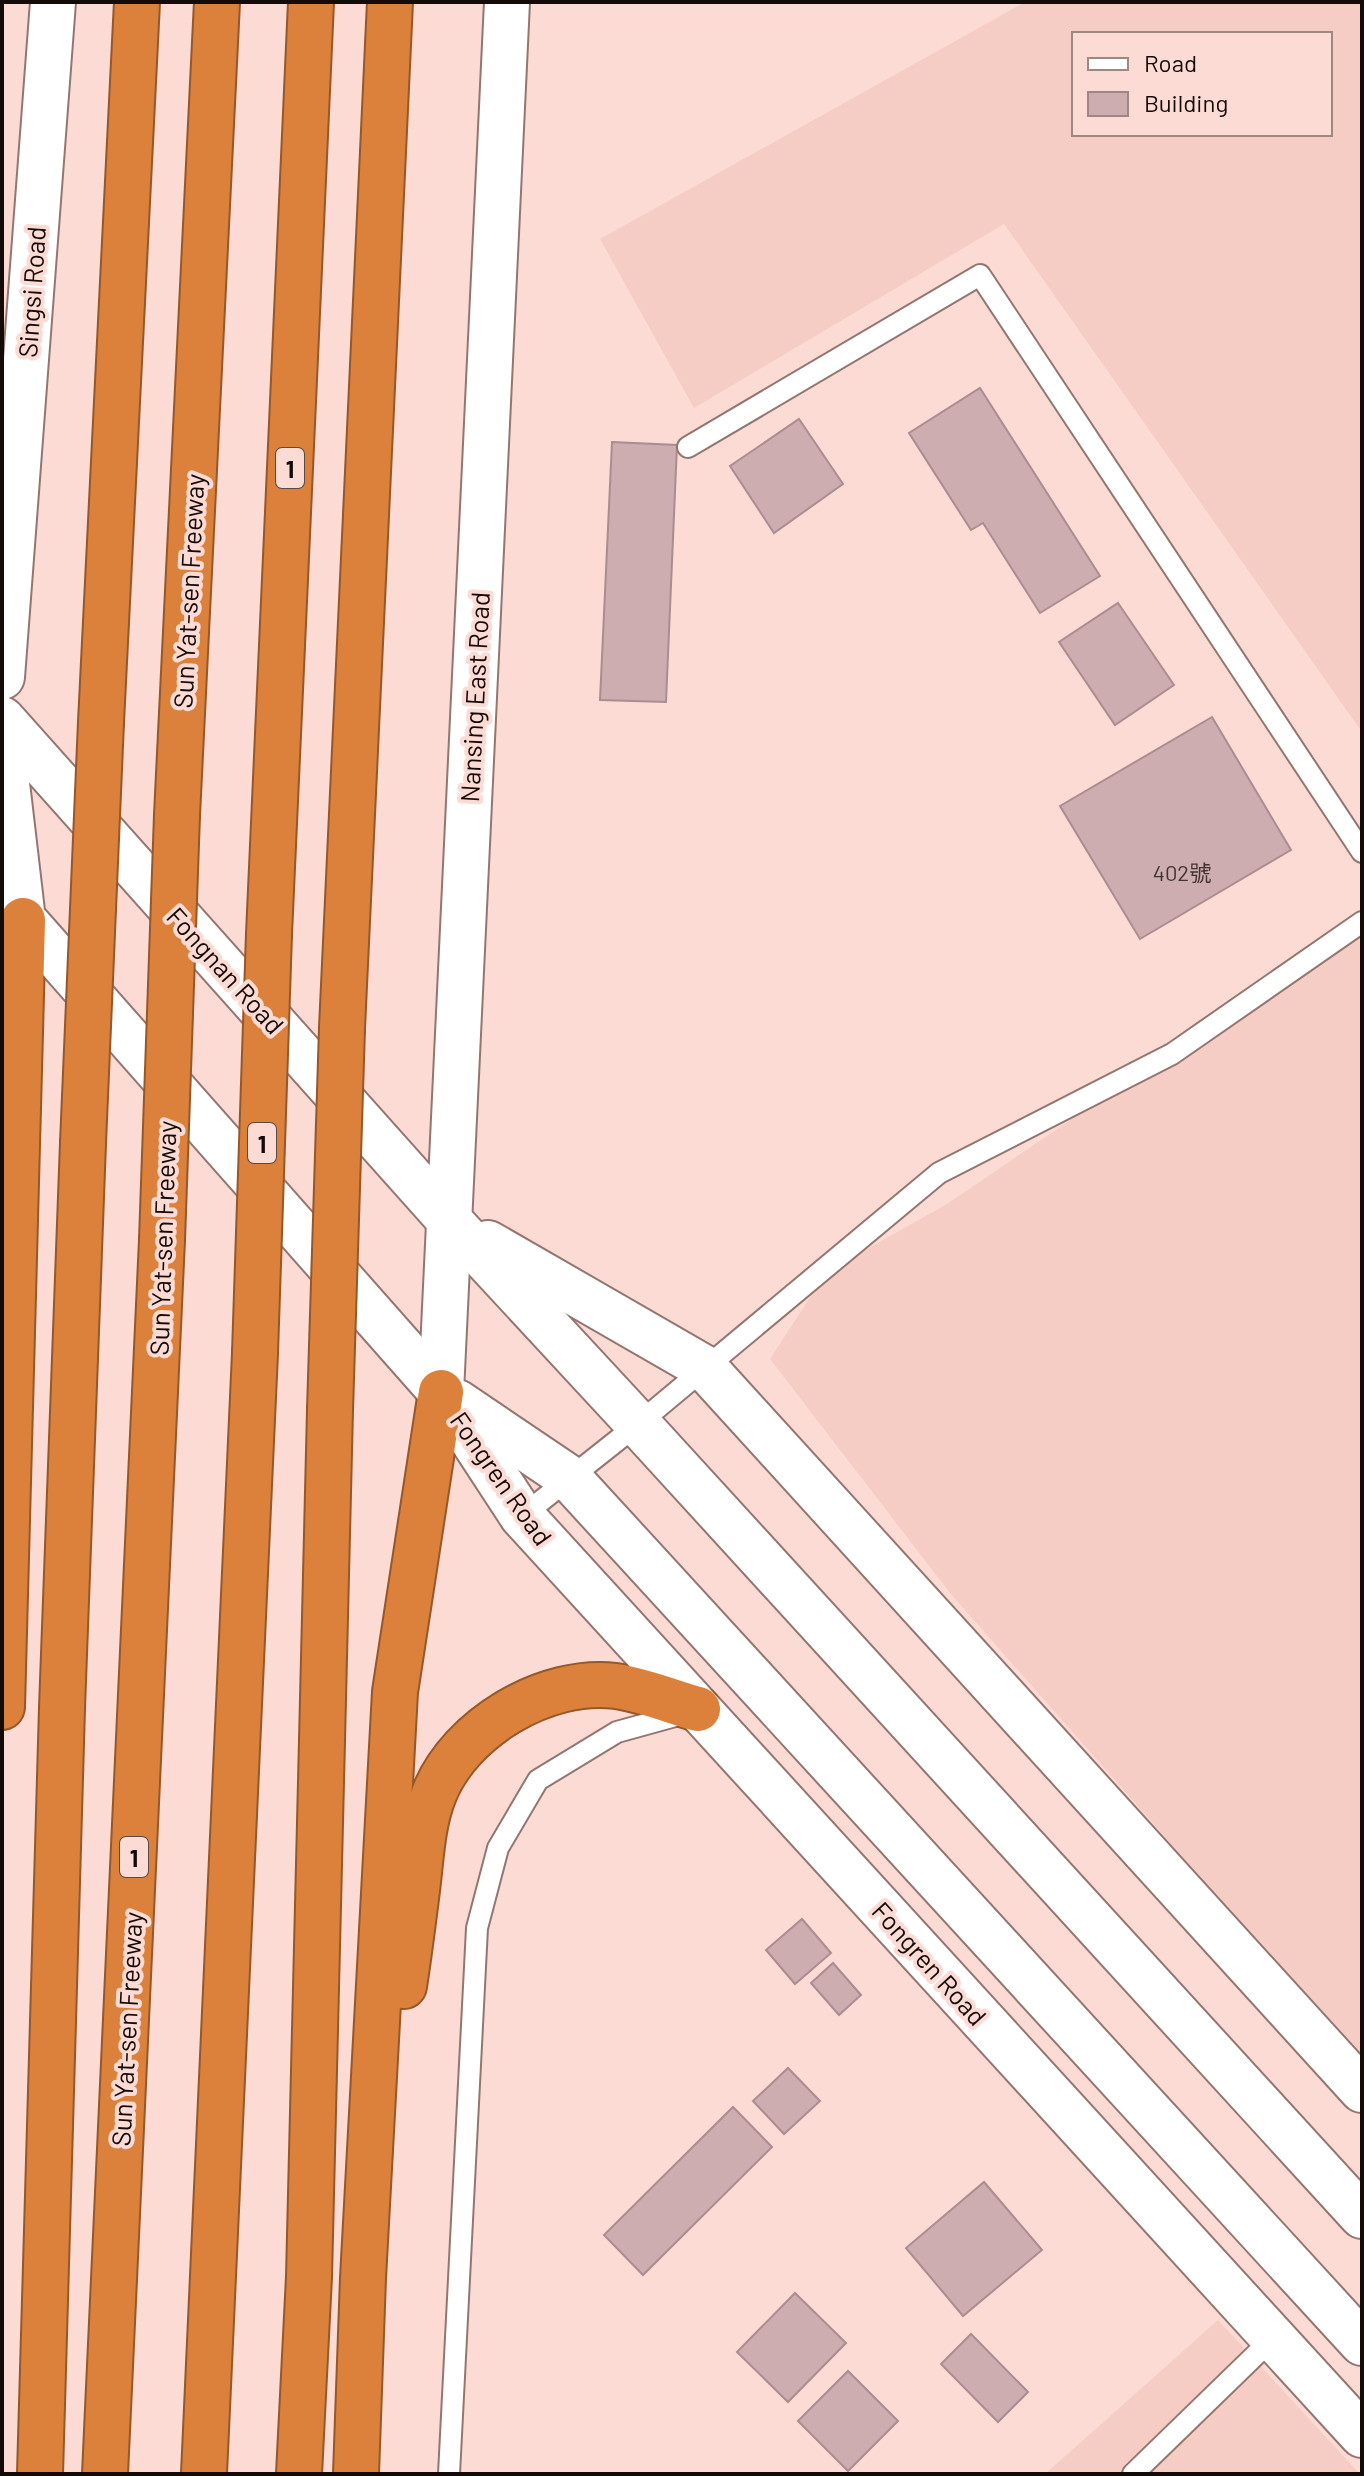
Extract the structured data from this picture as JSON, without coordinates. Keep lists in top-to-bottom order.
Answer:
{
  "streets": {
    "highway": ["1", "Sun Yat-sen Freeway"],
    "main road": [
      "Singsi Road",
      "Nansing East Road",
      "Fongnan Road",
      "Fongren Road"
    ]
  },
  "crossings": [
    ["Nansing East Road", "Fongnan Road"],
    ["Nansing East Road", "Fongren Road"]
  ],
  "house_numbers": ["402號"],
  "legend": ["Road", "Building"]
}
